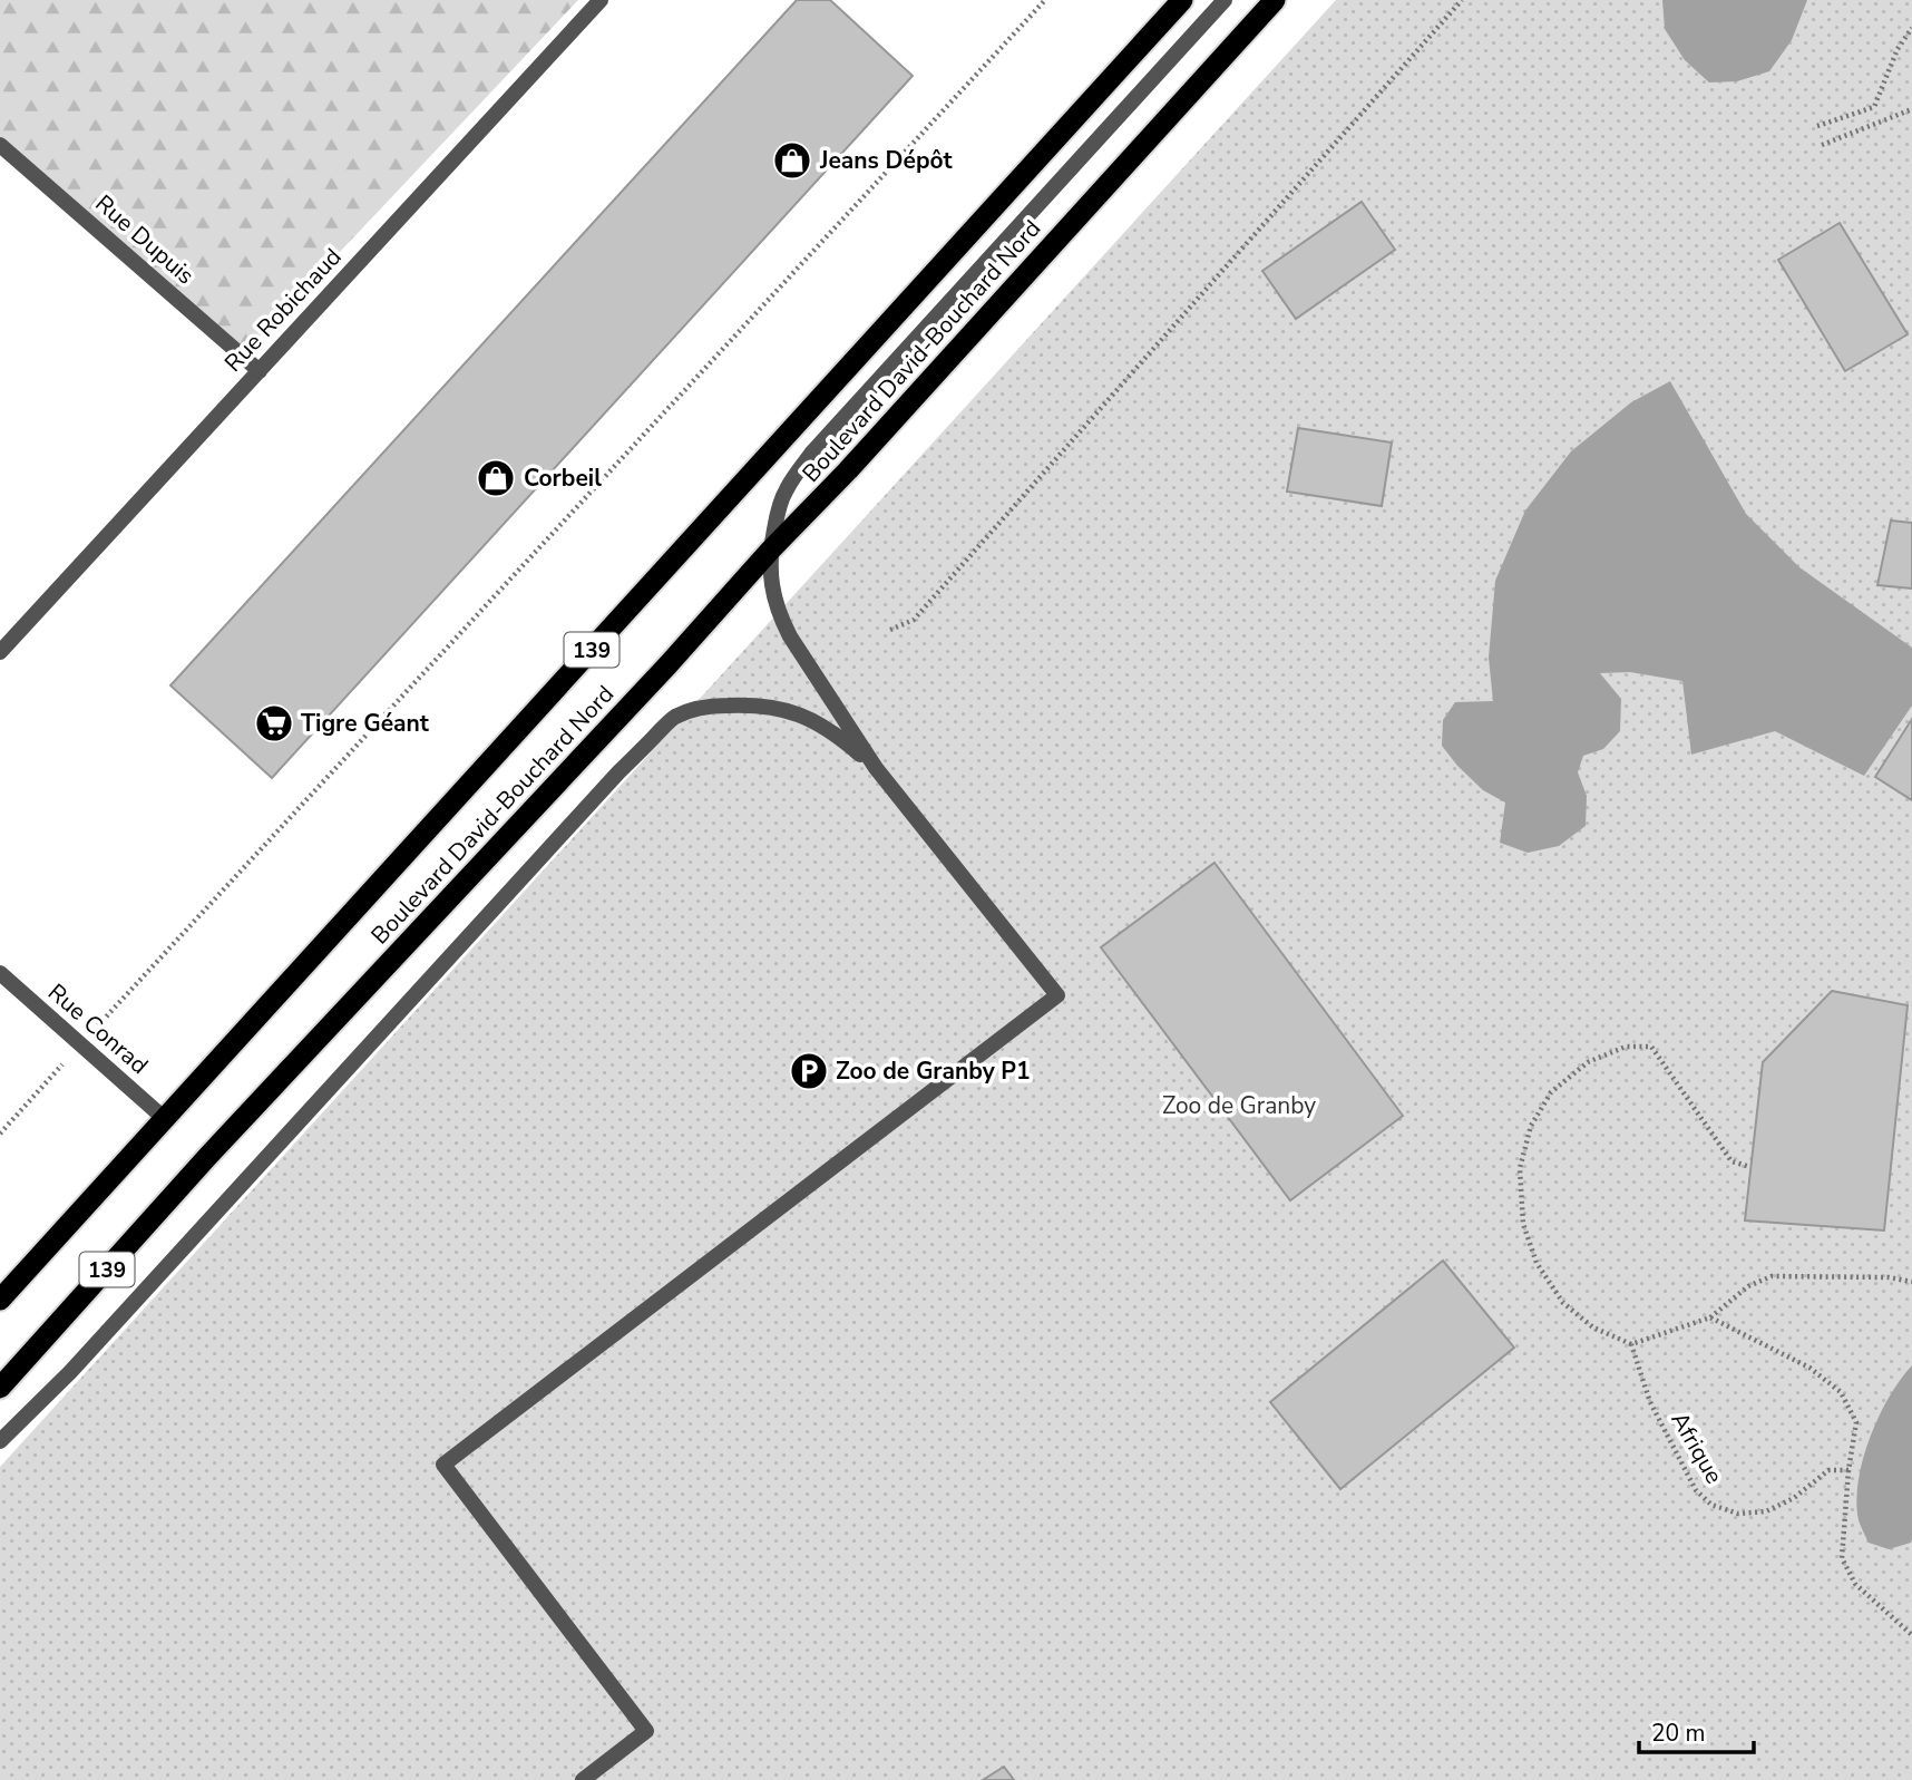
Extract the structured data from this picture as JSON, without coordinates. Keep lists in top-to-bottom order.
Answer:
{
  "streets": {
    "highway": ["Boulevard David-Bouchard Nord", "139"],
    "street": ["Rue Dupuis", "Rue Robichaud", "Rue Conrad"],
    "path": ["Afrique"]
  },
  "crossings": [
    ["Rue Dupuis", "Rue Robichaud"],
    ["Boulevard David-Bouchard Nord", "Rue Conrad"]
  ],
  "parks": ["Zoo de Granby"],
  "places": {
    "shop": ["Jeans Dépôt", "Corbeil"],
    "supermarket": ["Tigre Géant"],
    "parking": ["Zoo de Granby P1"]
  },
  "scale_bar": "20 m"
}
